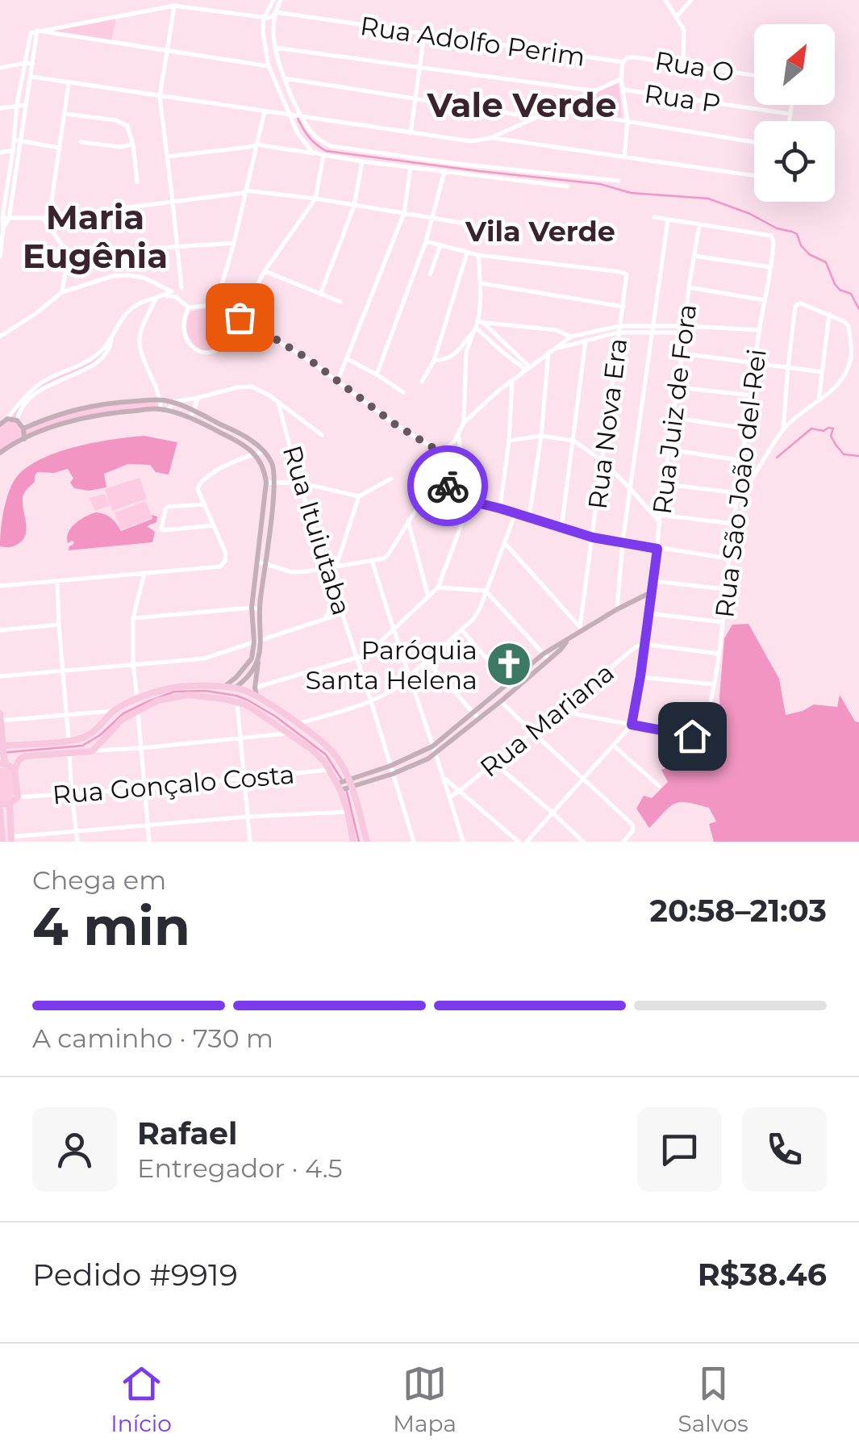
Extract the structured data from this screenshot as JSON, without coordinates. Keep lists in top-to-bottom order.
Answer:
{
  "streets": {
    "street": [
      "Rua Adolfo Perim",
      "Rua O",
      "Rua P",
      "Rua Juiz de Fora",
      "Rua Nova Era",
      "Rua São João del-Rei",
      "Rua Ituiutaba",
      "Rua Mariana",
      "Rua Gonçalo Costa"
    ]
  },
  "crossings": [
    ["Rua Adolfo Perim", "Rua O"],
    ["Rua Juiz de Fora", "Rua São João del-Rei"],
    ["Rua Juiz de Fora", "Rua Mariana"]
  ],
  "districts": ["Vale Verde", "Maria Eugênia", "Vila Verde"],
  "places": {
    "church": ["Paróquia Santa Helena"]
  },
  "north": "top right",
  "page": {
    "heading": ["4 min", "Chega em", "20:58–21:03"],
    "panel": [
      "Rafael",
      "Entregador · 4.5",
      "Pedido #9919",
      "R$38.46"
    ],
    "bar": "A caminho · 730 m",
    "tabs": ["Início", "Mapa", "Salvos"]
  }
}
